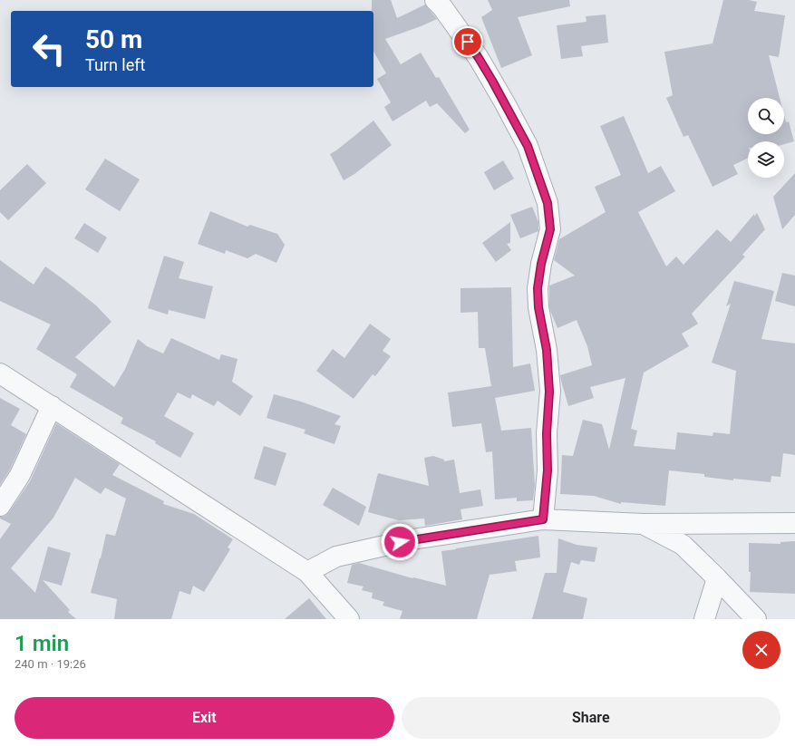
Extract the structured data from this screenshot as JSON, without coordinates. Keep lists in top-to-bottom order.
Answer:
{
  "page": {
    "turn": ["50 m", "Turn left"],
    "heading": ["1 min", "240 m · 19:26"],
    "buttons": ["Exit", "Share"]
  }
}
